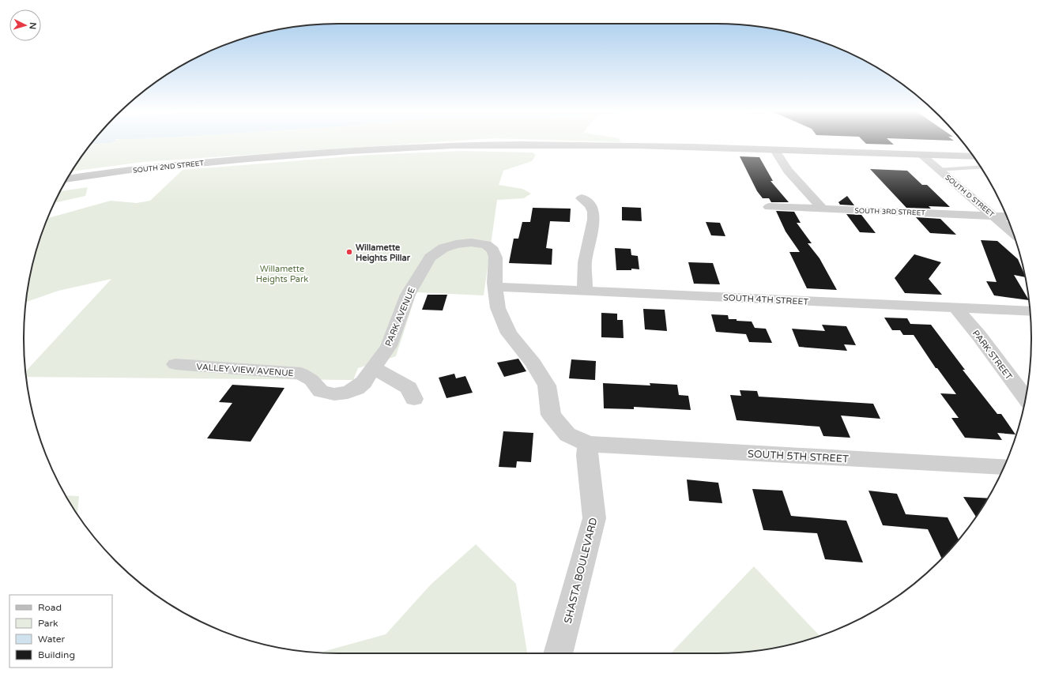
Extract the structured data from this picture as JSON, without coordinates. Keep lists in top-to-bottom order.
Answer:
{
  "streets": {
    "street": [
      "SOUTH 2ND STREET",
      "SOUTH D STREET",
      "SOUTH 3RD STREET",
      "SOUTH 4TH STREET",
      "PARK AVENUE",
      "PARK STREET",
      "VALLEY VIEW AVENUE",
      "SOUTH 5TH STREET",
      "SHASTA BOULEVARD"
    ]
  },
  "crossings": [
    ["SOUTH 2ND STREET", "SOUTH D STREET"],
    ["SOUTH D STREET", "SOUTH 3RD STREET"],
    ["SOUTH 4TH STREET", "PARK AVENUE"],
    ["SOUTH 4TH STREET", "PARK STREET"],
    ["PARK AVENUE", "VALLEY VIEW AVENUE"],
    ["PARK AVENUE", "SOUTH 5TH STREET"],
    ["PARK AVENUE", "SHASTA BOULEVARD"],
    ["SOUTH 5TH STREET", "SHASTA BOULEVARD"]
  ],
  "parks": ["Willamette Heights Park"],
  "places": ["Willamette Heights Pillar"],
  "legend": [
    "Road",
    "Park",
    "Water",
    "Building"
  ],
  "north": "right"
}
